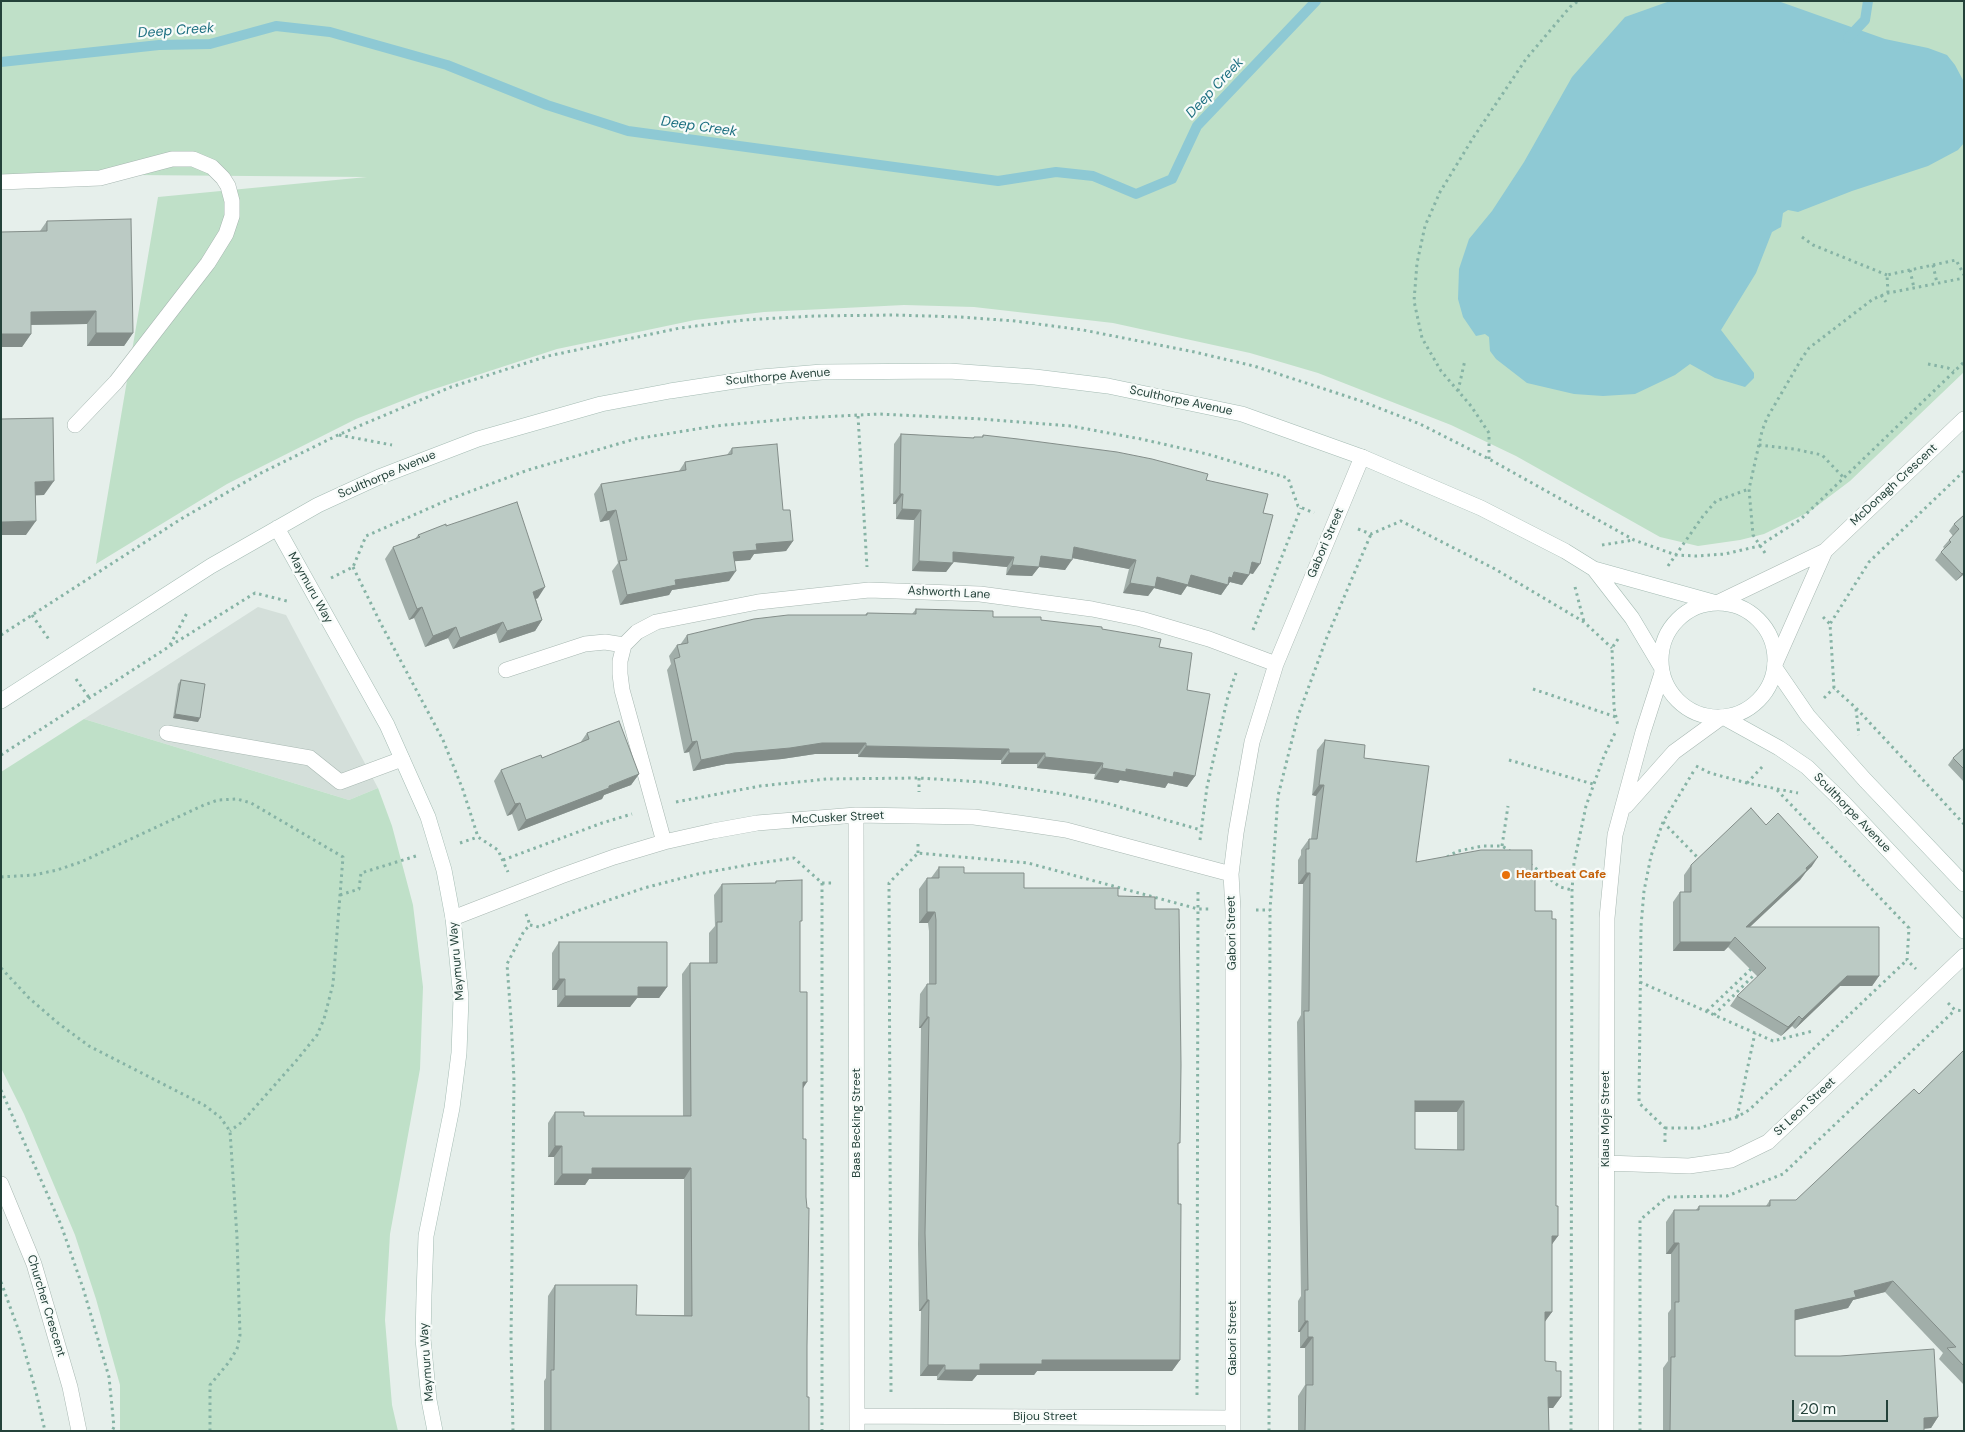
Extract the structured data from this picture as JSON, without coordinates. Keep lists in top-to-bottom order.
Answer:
{
  "streets": {
    "street": [
      "Sculthorpe Avenue",
      "McDonagh Crescent",
      "Gabori Street",
      "Maymuru Way",
      "Ashworth Lane",
      "McCusker Street",
      "St Leon Street",
      "Klaus Moje Street",
      "Baas Becking Street",
      "Churcher Crescent",
      "Bijou Street"
    ]
  },
  "crossings": [
    ["Sculthorpe Avenue", "McDonagh Crescent"],
    ["Sculthorpe Avenue", "Gabori Street"],
    ["Sculthorpe Avenue", "Maymuru Way"],
    ["Sculthorpe Avenue", "Klaus Moje Street"],
    ["McDonagh Crescent", "Klaus Moje Street"],
    ["Gabori Street", "Ashworth Lane"],
    ["Gabori Street", "McCusker Street"],
    ["Gabori Street", "Bijou Street"],
    ["Maymuru Way", "McCusker Street"],
    ["McCusker Street", "Baas Becking Street"],
    ["St Leon Street", "Klaus Moje Street"],
    ["Baas Becking Street", "Bijou Street"]
  ],
  "water": ["Deep Creek"],
  "places": ["Heartbeat Cafe"],
  "scale_bar": "20 m"
}
